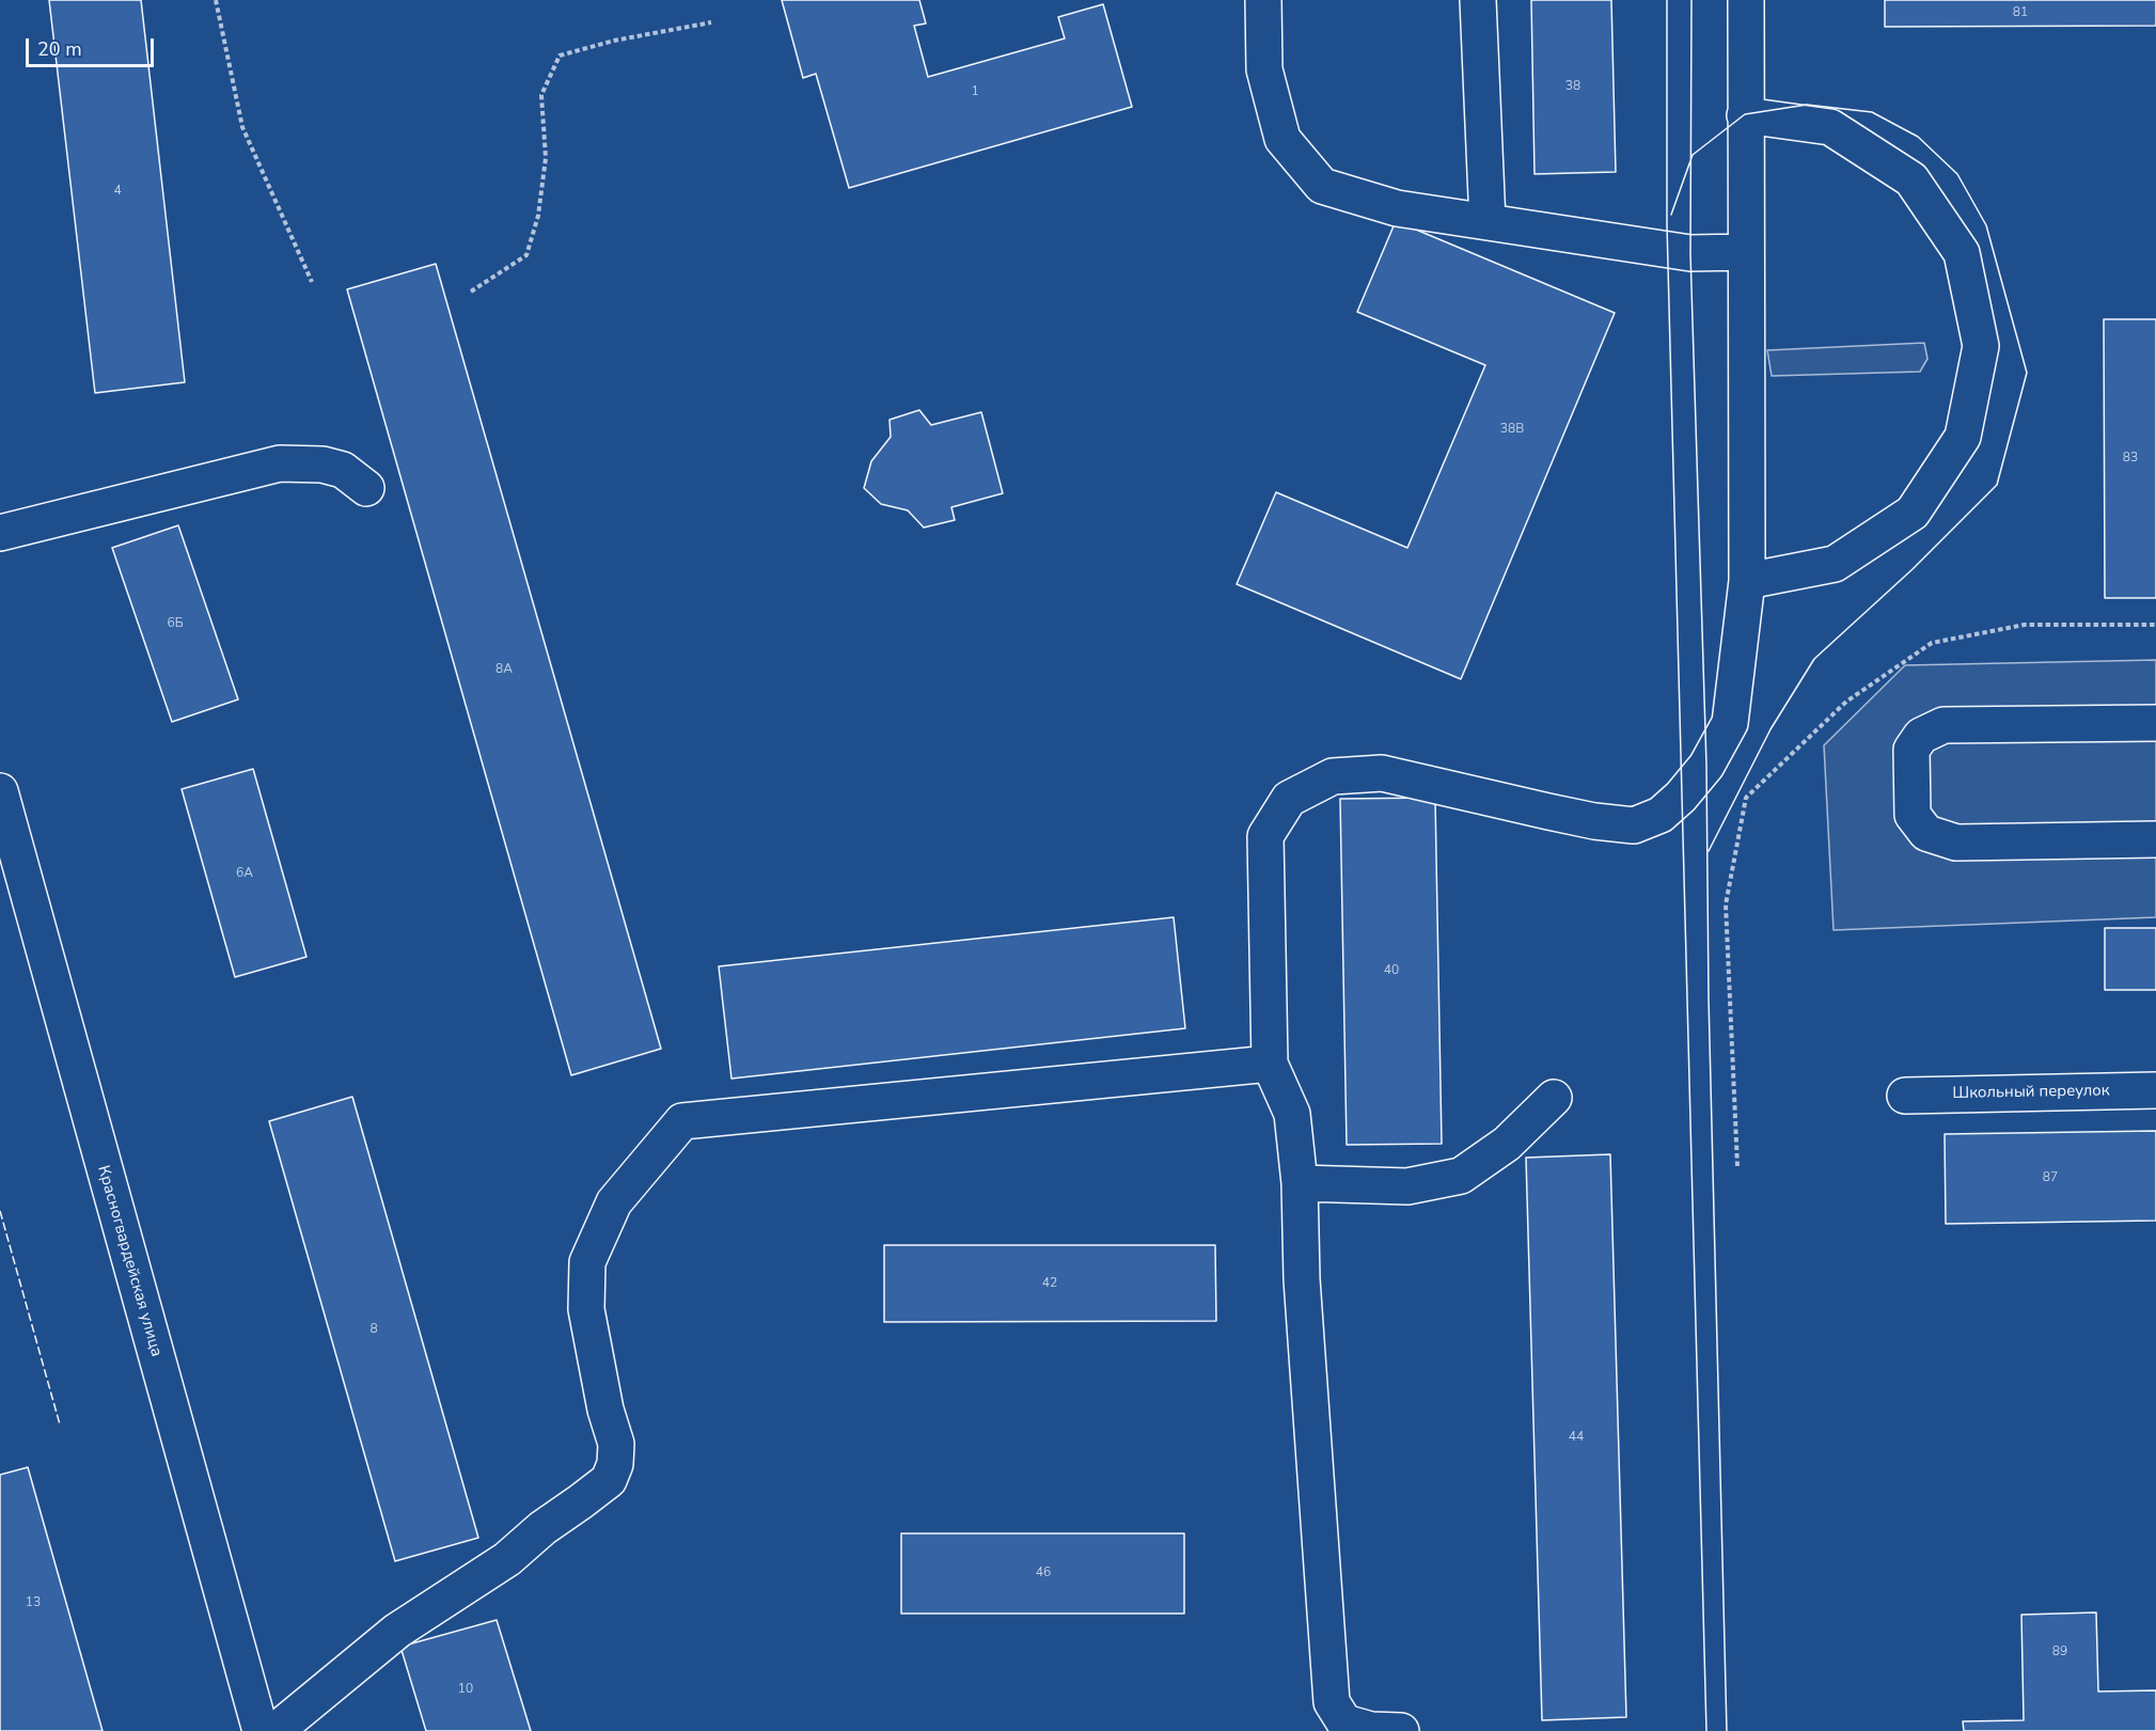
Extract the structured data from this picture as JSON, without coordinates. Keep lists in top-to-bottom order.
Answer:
{
  "streets": {
    "main road": ["Школьный переулок", "Красногвардейская улица"]
  },
  "house_numbers": [
    "81",
    "38",
    "1",
    "4",
    "38В",
    "83",
    "6Б",
    "8А",
    "6А",
    "40",
    "87",
    "42",
    "8",
    "44",
    "46",
    "13",
    "89",
    "10"
  ],
  "scale_bar": "20 m"
}
